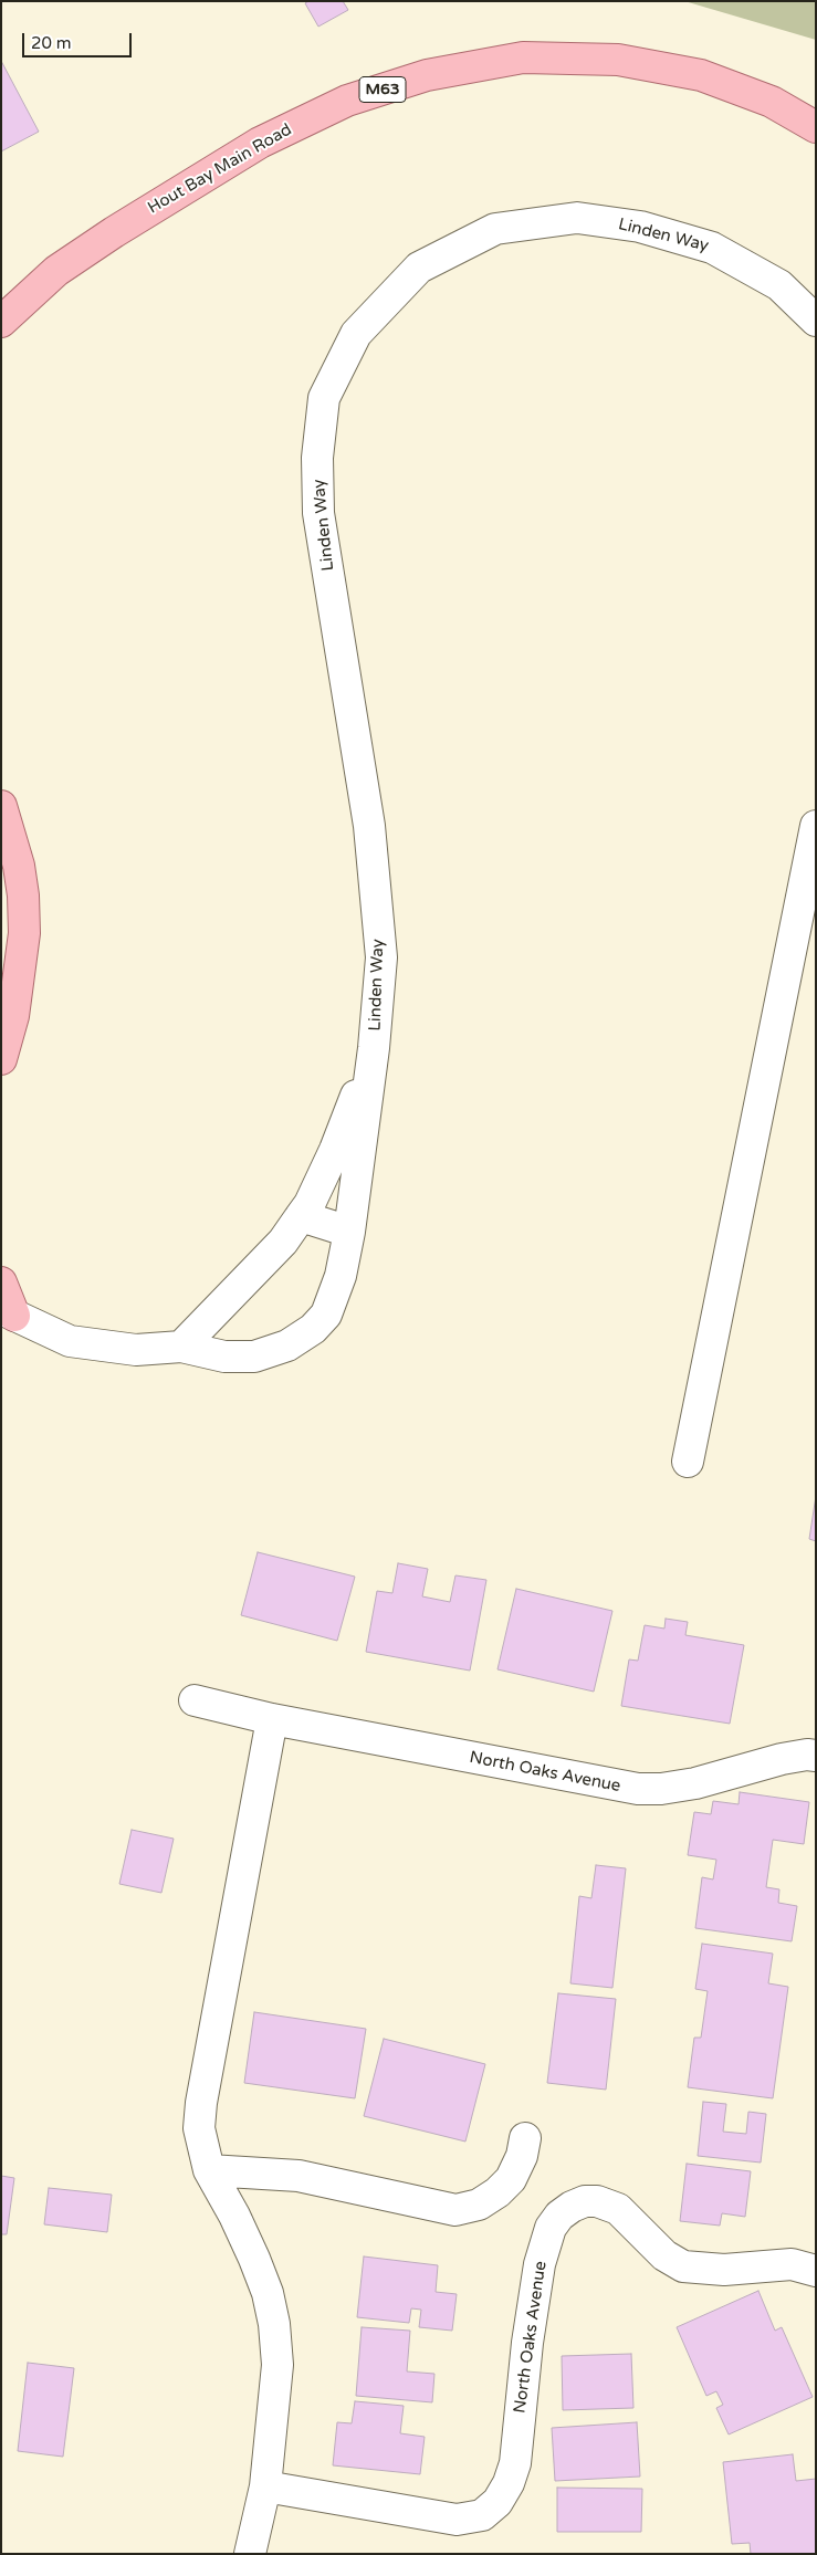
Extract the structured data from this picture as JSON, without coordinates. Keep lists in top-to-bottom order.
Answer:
{
  "streets": {
    "main road": ["M63", "Hout Bay Main Road"],
    "street": ["Linden Way", "North Oaks Avenue"]
  },
  "scale_bar": "20 m"
}
